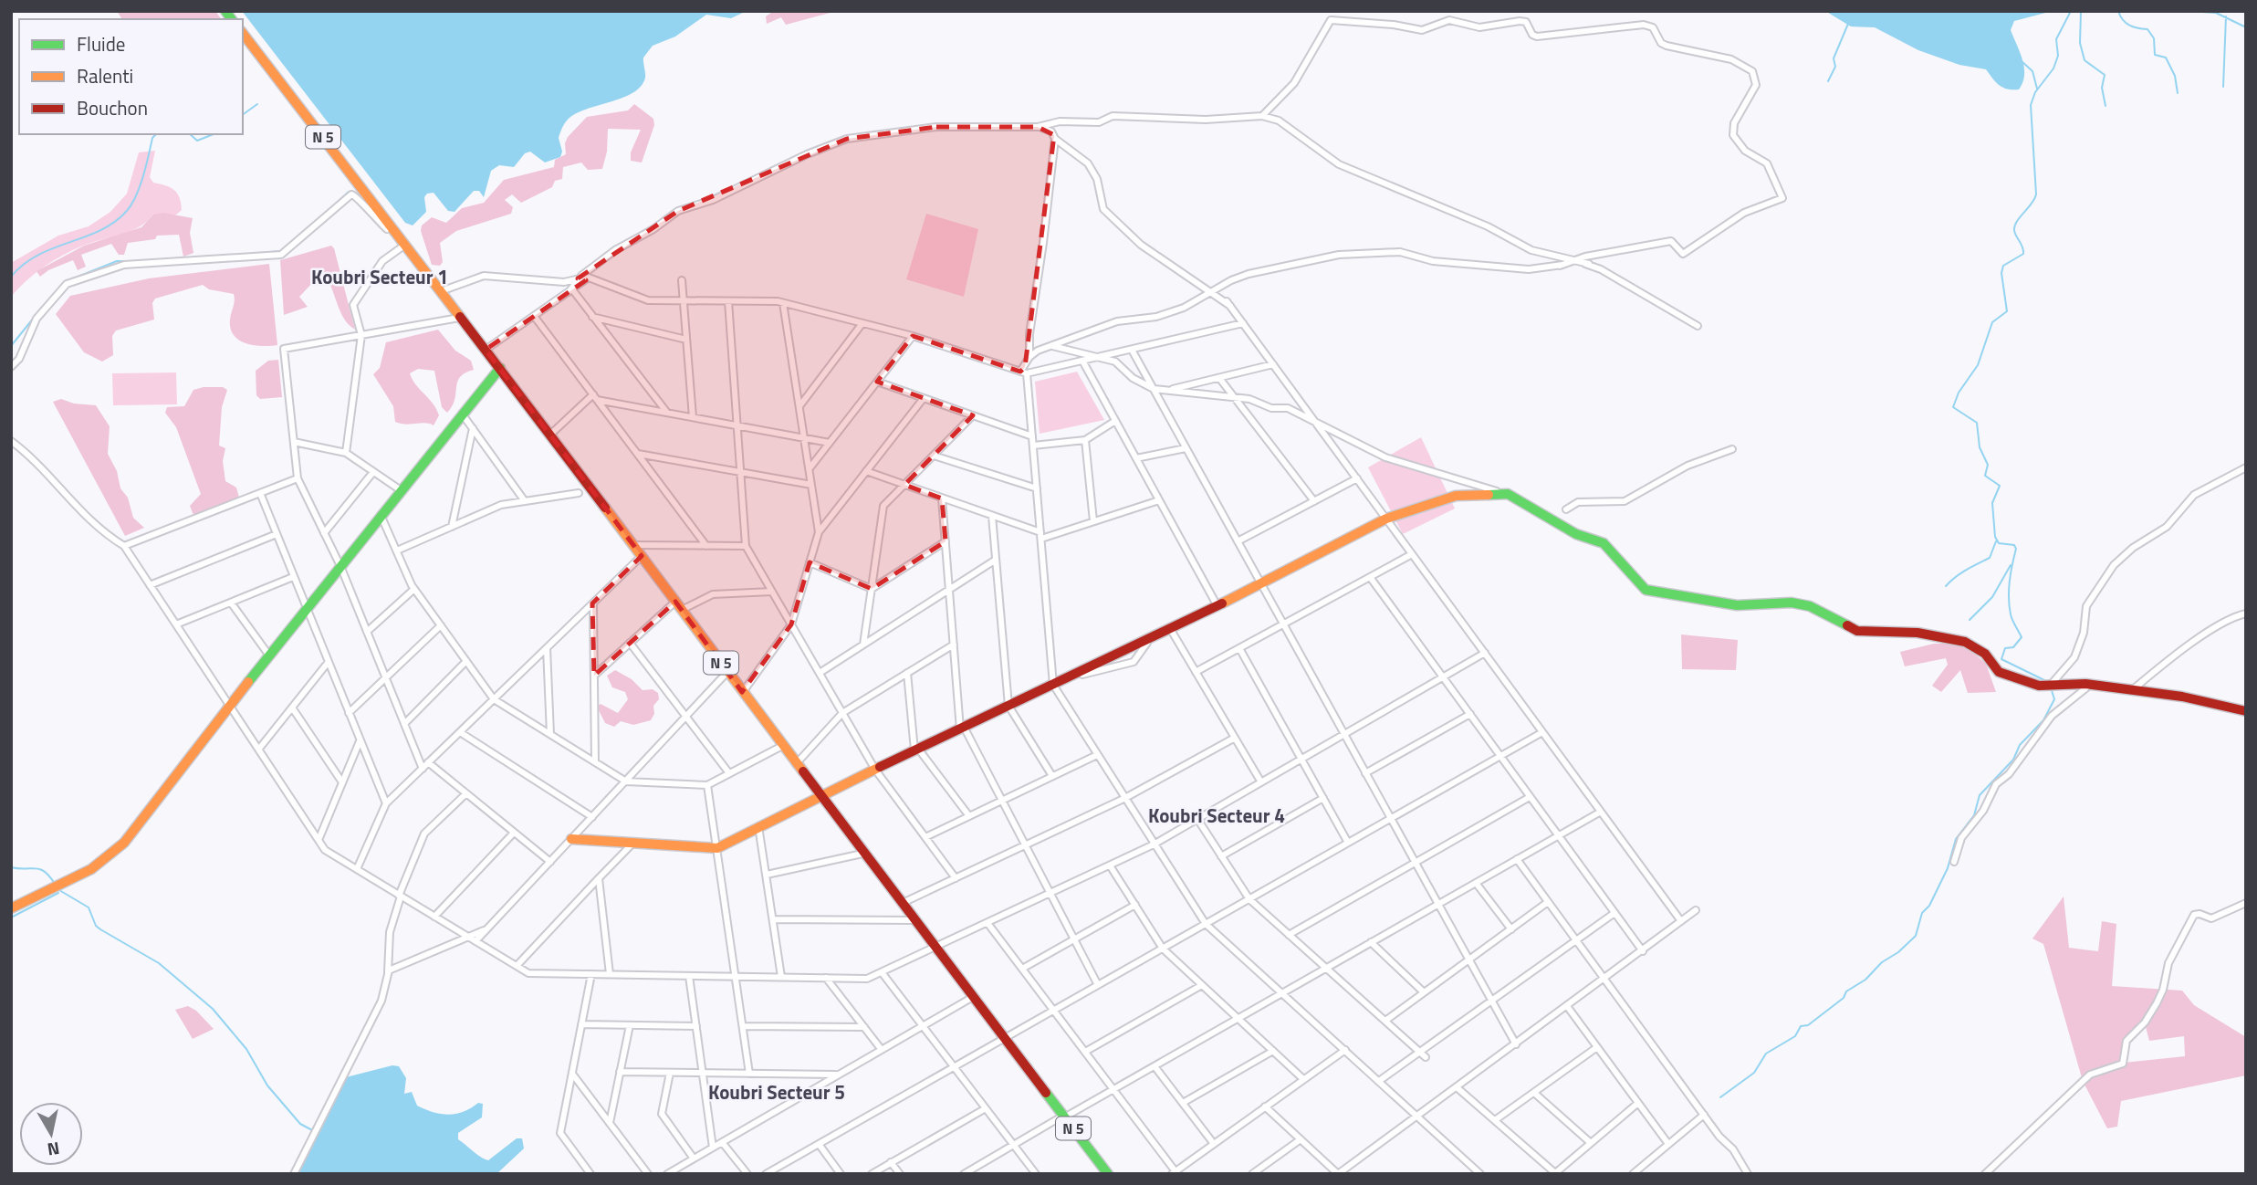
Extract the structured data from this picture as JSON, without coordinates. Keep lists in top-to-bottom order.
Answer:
{
  "streets": {
    "main road": ["N 5"]
  },
  "districts": ["Koubri Secteur 1", "Koubri Secteur 4", "Koubri Secteur 5"],
  "legend": ["Fluide", "Ralenti", "Bouchon"],
  "north": "bottom"
}
